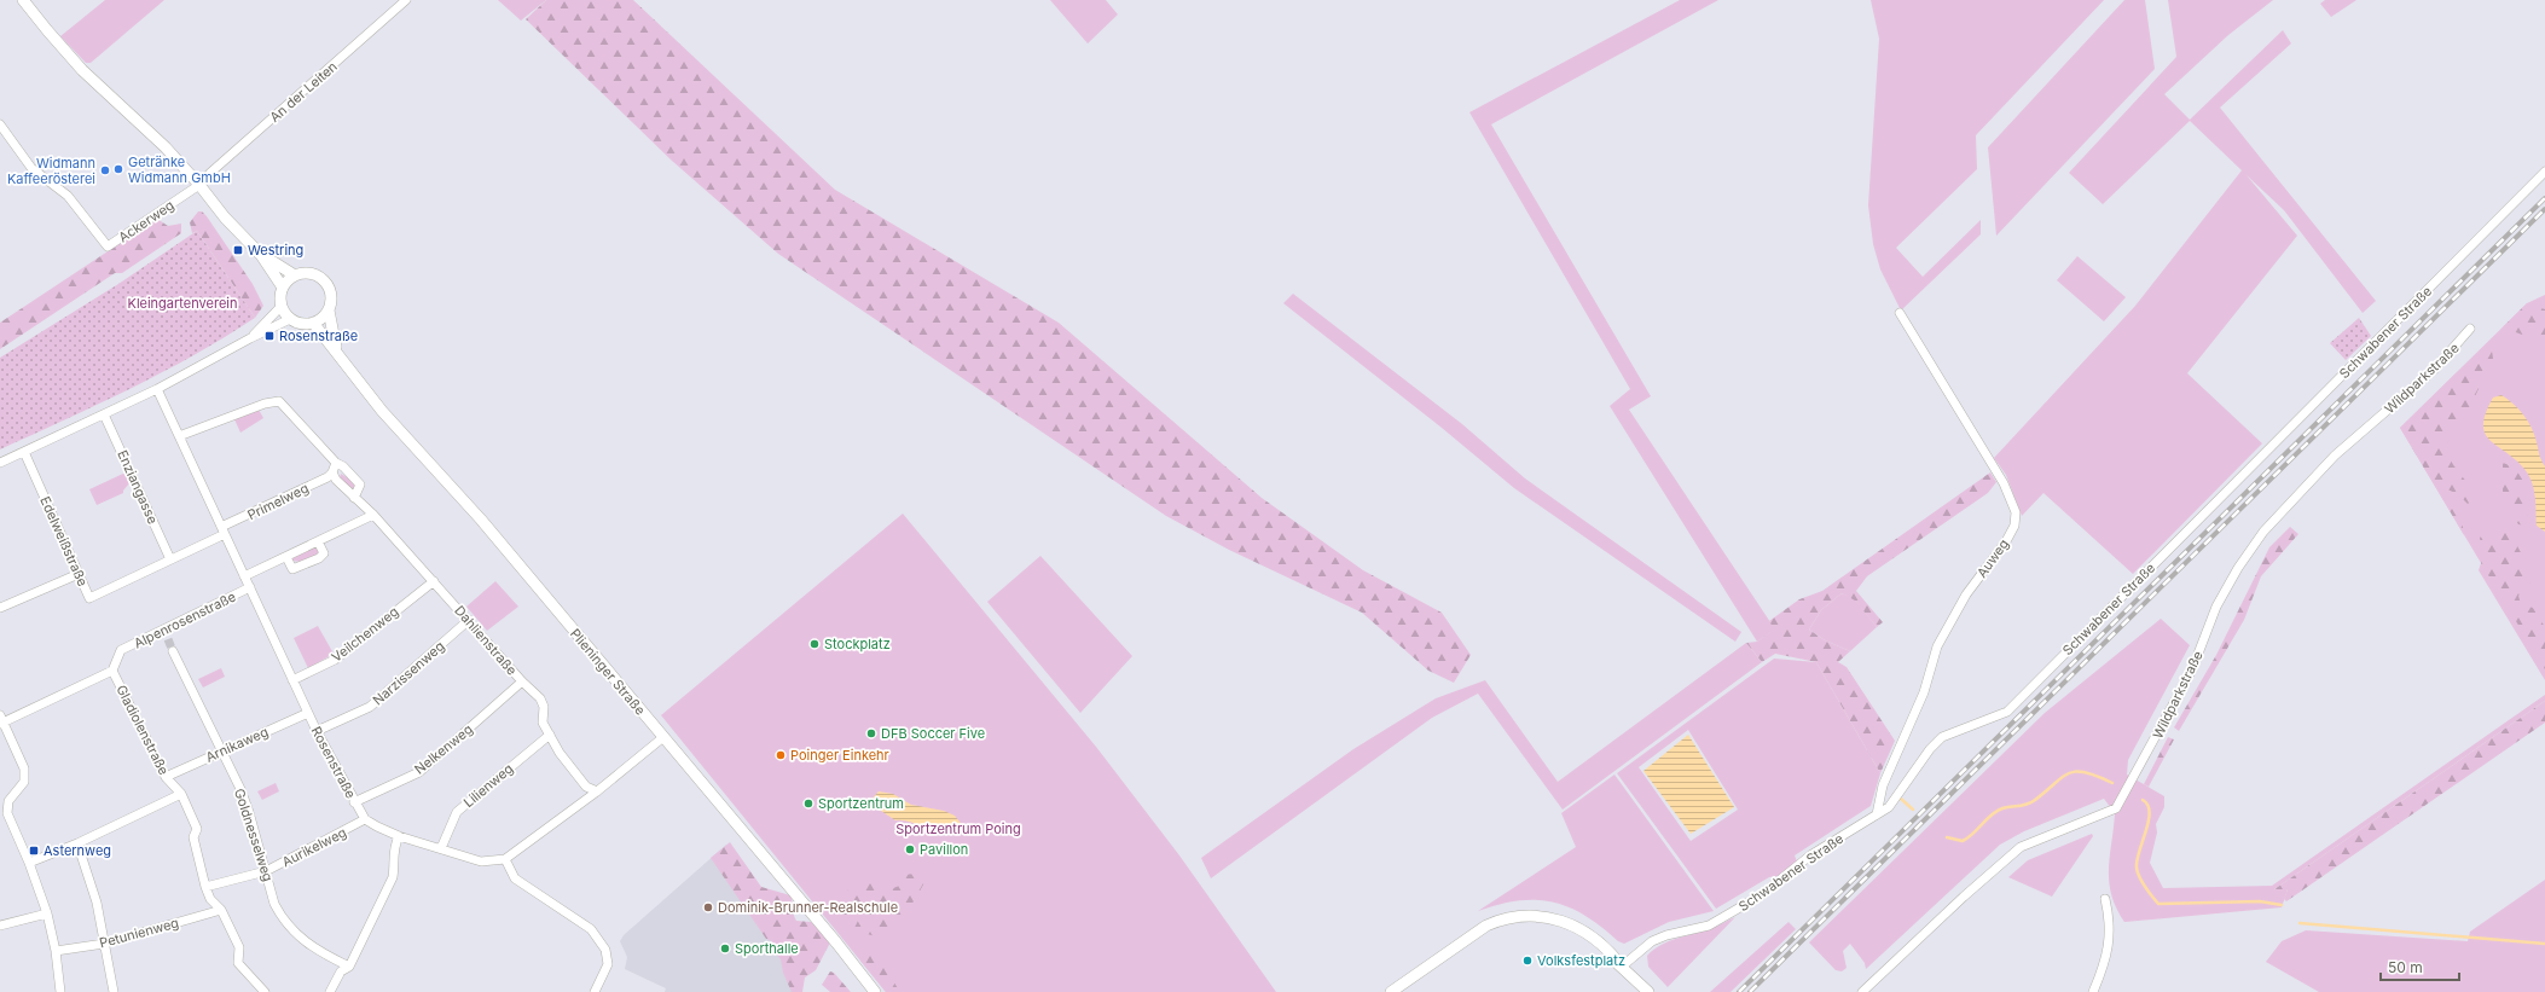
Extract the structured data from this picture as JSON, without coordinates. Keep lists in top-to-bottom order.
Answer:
{
  "streets": {
    "street": [
      "An der Leiten",
      "Ackerweg",
      "Schwabener Straße",
      "Wildparkstraße",
      "Enziangasse",
      "Primelweg",
      "Edelweißstraße",
      "Auweg",
      "Alpenrosenstraße",
      "Veilchenweg",
      "Dahlienstraße",
      "Plieninger Straße",
      "Narzissenweg",
      "Gladiolenstraße",
      "Arnikaweg",
      "Nelkenweg",
      "Rosenstraße",
      "Lilienweg",
      "Goldnesselweg",
      "Aurikelweg",
      "Petunienweg"
    ]
  },
  "crossings": [
    ["An der Leiten", "Ackerweg"],
    ["An der Leiten", "Plieninger Straße"],
    ["Ackerweg", "Plieninger Straße"],
    ["Schwabener Straße", "Auweg"],
    ["Enziangasse", "Edelweißstraße"],
    ["Primelweg", "Edelweißstraße"],
    ["Primelweg", "Dahlienstraße"],
    ["Primelweg", "Rosenstraße"],
    ["Edelweißstraße", "Rosenstraße"],
    ["Alpenrosenstraße", "Gladiolenstraße"],
    ["Alpenrosenstraße", "Rosenstraße"],
    ["Veilchenweg", "Dahlienstraße"],
    ["Veilchenweg", "Rosenstraße"],
    ["Dahlienstraße", "Narzissenweg"],
    ["Dahlienstraße", "Nelkenweg"],
    ["Dahlienstraße", "Lilienweg"],
    ["Narzissenweg", "Rosenstraße"],
    ["Gladiolenstraße", "Arnikaweg"],
    ["Gladiolenstraße", "Aurikelweg"],
    ["Gladiolenstraße", "Petunienweg"],
    ["Arnikaweg", "Rosenstraße"],
    ["Arnikaweg", "Goldnesselweg"],
    ["Nelkenweg", "Rosenstraße"],
    ["Rosenstraße", "Lilienweg"],
    ["Rosenstraße", "Aurikelweg"],
    ["Goldnesselweg", "Aurikelweg"]
  ],
  "parks": ["Kleingartenverein", "Sportzentrum Poing"],
  "places": {
    "other": [
      "Getränke Widmann GmbH",
      "Widmann Kaffeerösterei",
      "Stockplatz",
      "DFB Soccer Five",
      "Poinger Einkehr",
      "Sportzentrum",
      "Pavillon",
      "Dominik-Brunner-Realschule",
      "Sporthalle",
      "Volksfestplatz"
    ],
    "transit": ["Westring", "Rosenstraße", "Asternweg"]
  },
  "scale_bar": "50 m"
}
